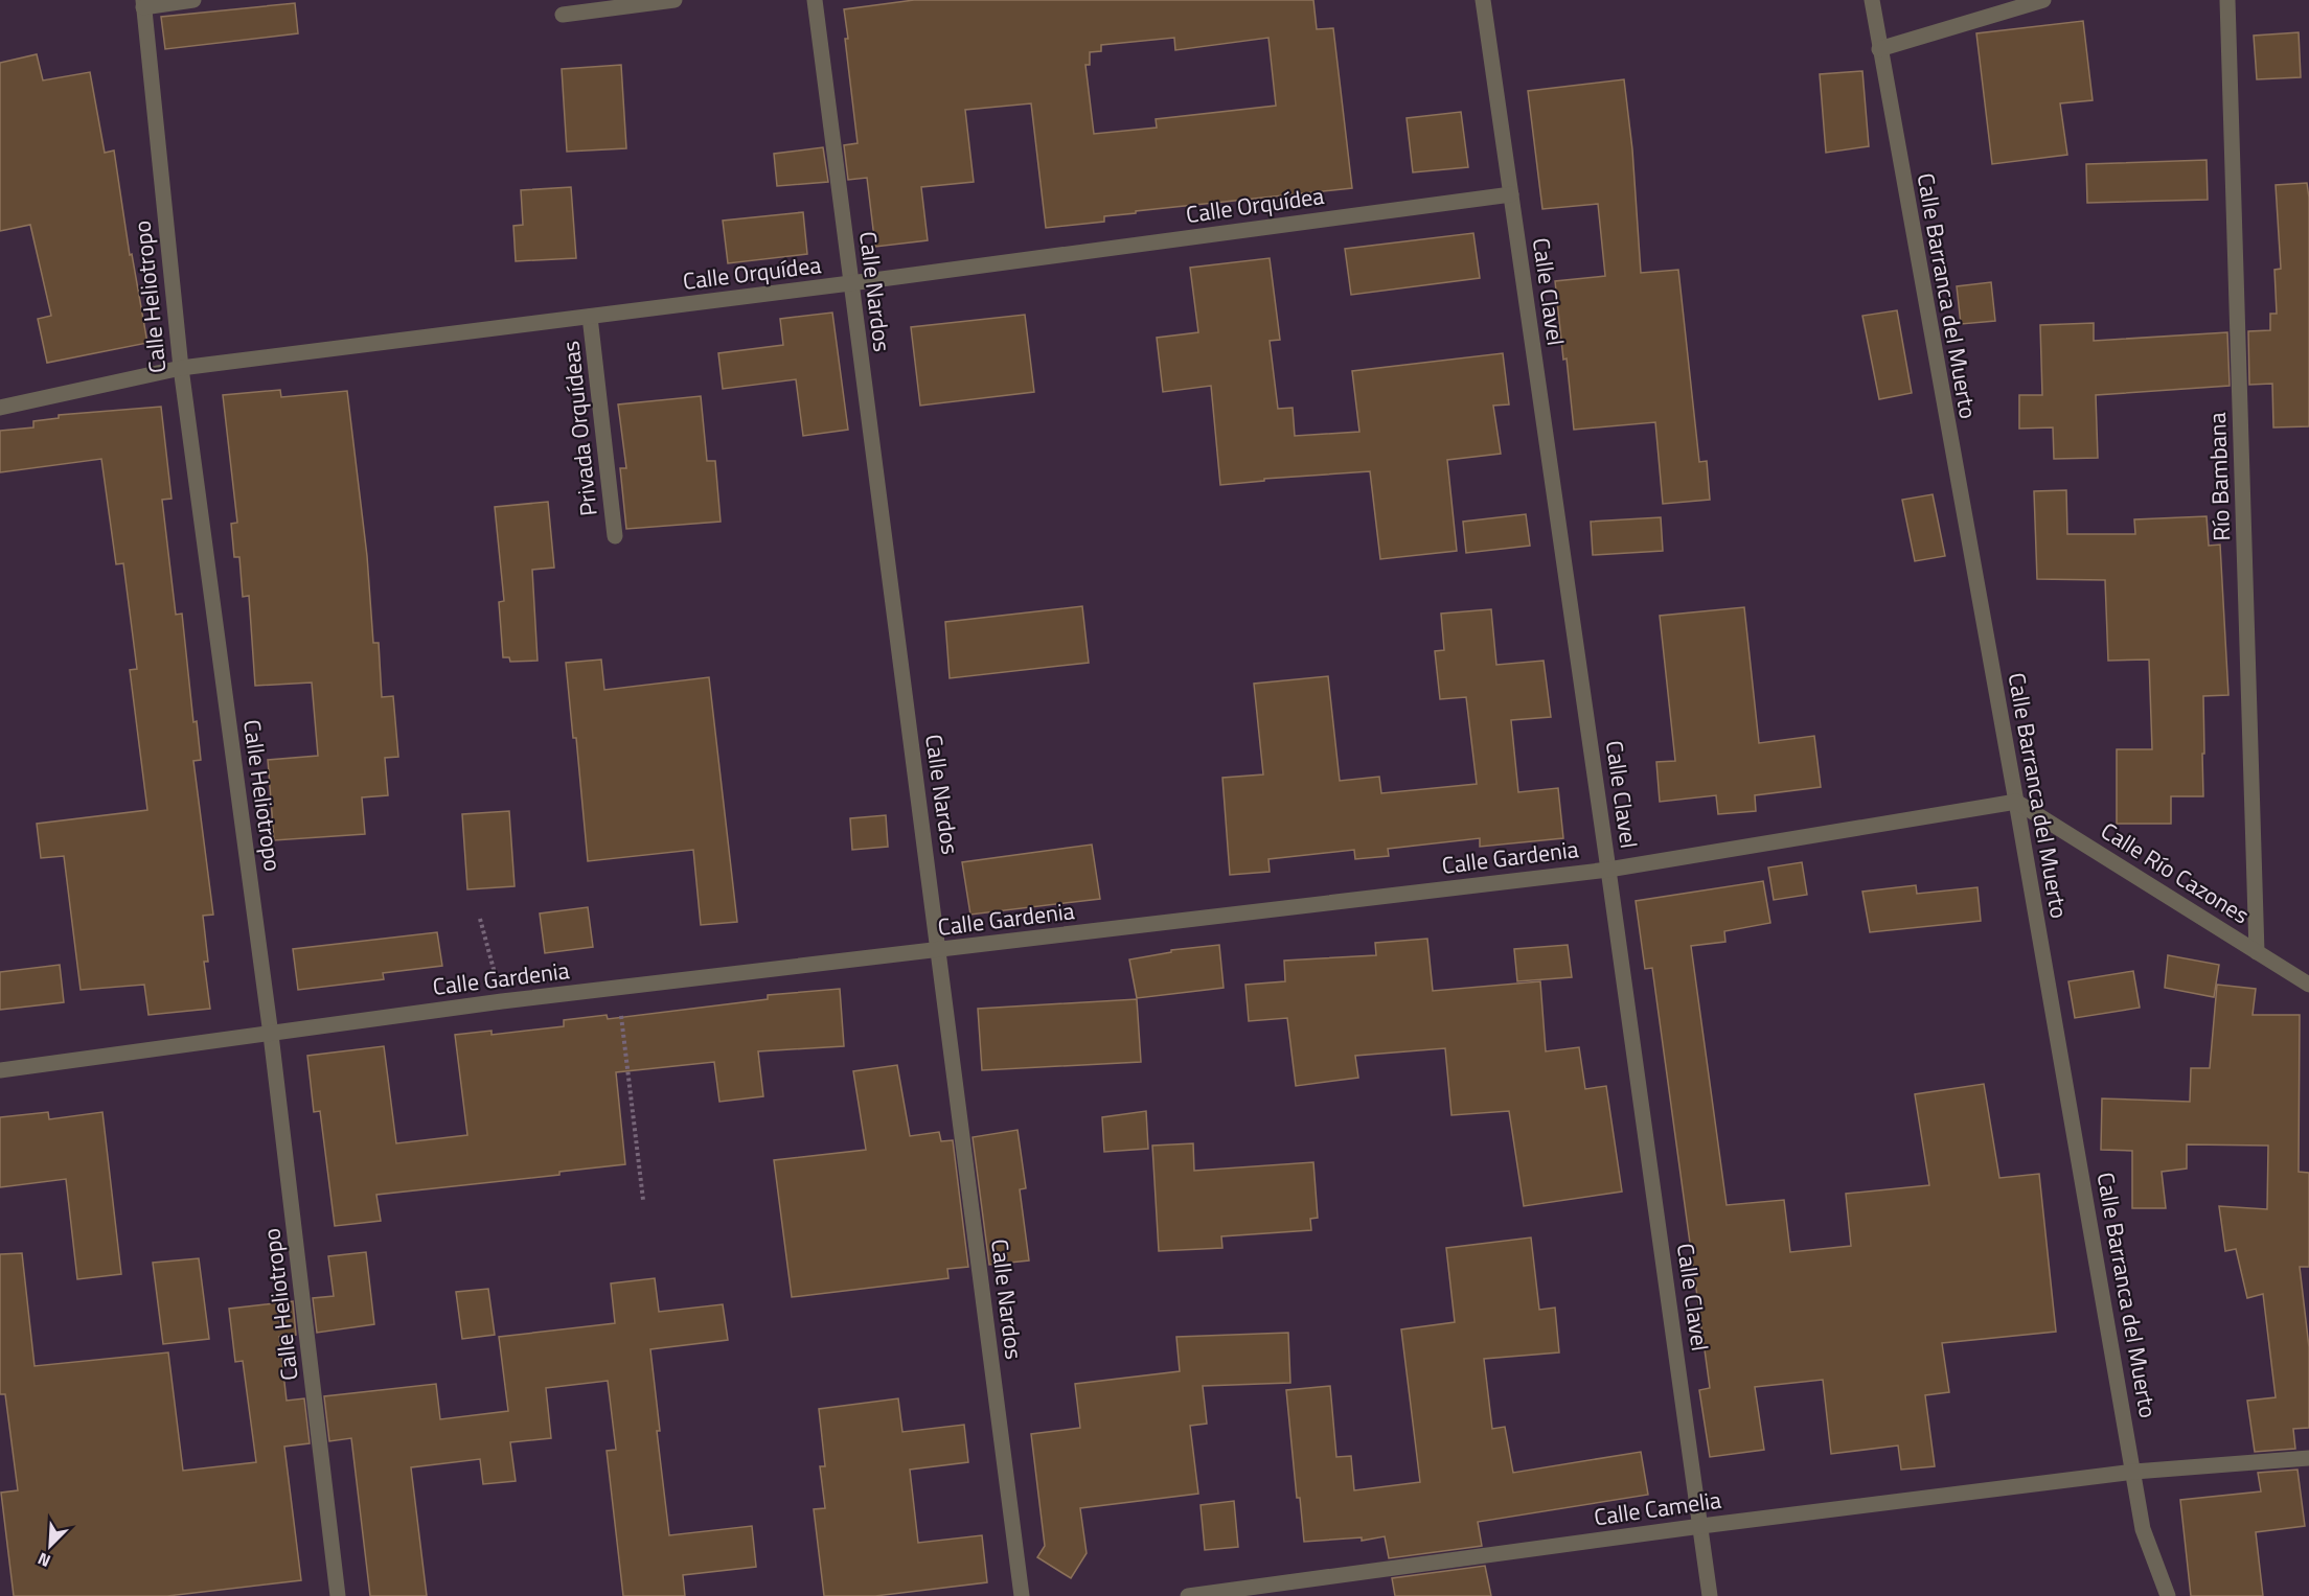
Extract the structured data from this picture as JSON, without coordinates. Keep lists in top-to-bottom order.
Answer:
{
  "streets": {
    "street": [
      "Calle Orquídea",
      "Calle Nardos",
      "Calle Clavel",
      "Calle Barranca del Muerto",
      "Calle Heliotropo",
      "Privada Orquídeas",
      "Río Bambana",
      "Calle Gardenia",
      "Calle Río Cazones",
      "Calle Camelia"
    ]
  },
  "crossings": [
    ["Calle Orquídea", "Calle Nardos"],
    ["Calle Orquídea", "Calle Clavel"],
    ["Calle Orquídea", "Calle Heliotropo"],
    ["Calle Orquídea", "Privada Orquídeas"],
    ["Calle Nardos", "Calle Gardenia"],
    ["Calle Clavel", "Calle Gardenia"],
    ["Calle Clavel", "Calle Camelia"],
    ["Calle Barranca del Muerto", "Calle Gardenia"],
    ["Calle Barranca del Muerto", "Calle Río Cazones"],
    ["Calle Barranca del Muerto", "Calle Camelia"],
    ["Calle Heliotropo", "Calle Gardenia"],
    ["Río Bambana", "Calle Río Cazones"],
    ["Calle Gardenia", "Calle Río Cazones"]
  ],
  "north": "bottom left"
}
